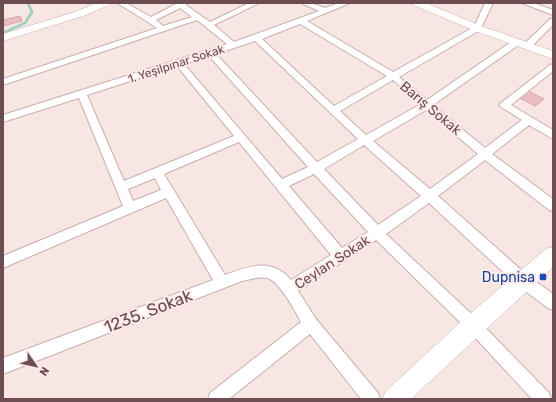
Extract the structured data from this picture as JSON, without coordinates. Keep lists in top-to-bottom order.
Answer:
{
  "streets": {
    "street": [
      "1. Yeşilpınar Sokak",
      "Barış Sokak",
      "Ceylan Sokak",
      "1235. Sokak"
    ]
  },
  "crossings": [
    ["1. Yeşilpınar Sokak", "Barış Sokak"],
    ["Barış Sokak", "Ceylan Sokak"],
    ["Ceylan Sokak", "1235. Sokak"]
  ],
  "places": {
    "transit": ["Dupnisa"]
  },
  "north": "bottom right"
}
